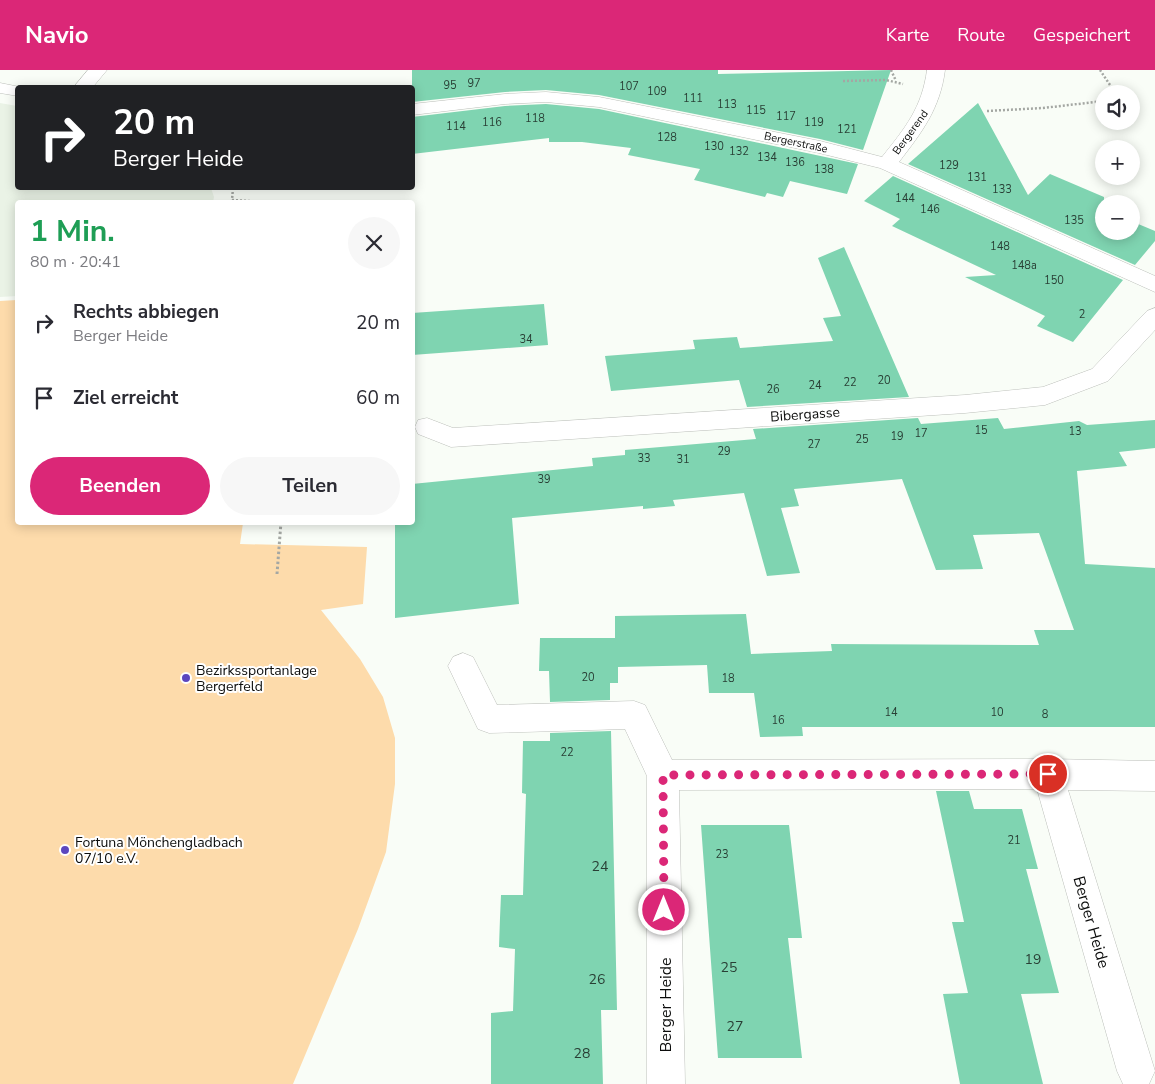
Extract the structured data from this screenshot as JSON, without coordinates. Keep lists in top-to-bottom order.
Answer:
{
  "streets": {
    "street": [
      "Bergerend",
      "Bergerstraße",
      "Bibergasse",
      "Berger Heide"
    ]
  },
  "crossings": [
    ["Bergerend", "Bergerstraße"]
  ],
  "places": ["Bezirkssportanlage Bergerfeld", "Fortuna Mönchengladbach 07/10 e.V."],
  "house_numbers": [
    "97",
    "95",
    "107",
    "109",
    "111",
    "113",
    "115",
    "117",
    "118",
    "116",
    "119",
    "114",
    "121",
    "128",
    "130",
    "132",
    "134",
    "136",
    "129",
    "138",
    "131",
    "133",
    "144",
    "146",
    "135",
    "148",
    "148a",
    "150",
    "2",
    "34",
    "20",
    "22",
    "24",
    "26",
    "15",
    "13",
    "17",
    "19",
    "25",
    "27",
    "29",
    "33",
    "31",
    "39",
    "20",
    "18",
    "14",
    "10",
    "8",
    "16",
    "22",
    "21",
    "23",
    "24",
    "19",
    "25",
    "26",
    "27",
    "28"
  ],
  "page": {
    "header": "Navio",
    "nav": ["Karte", "Route", "Gespeichert"],
    "map_buttons": ["+", "−"],
    "turn": ["20 m", "Berger Heide"],
    "heading": ["1 Min.", "80 m · 20:41"],
    "list": [
      {
        "name": "Rechts abbiegen",
        "note": "Berger Heide",
        "value": "20 m"
      },
      {
        "name": "Ziel erreicht",
        "value": "60 m"
      }
    ],
    "buttons": ["Beenden", "Teilen"]
  }
}
